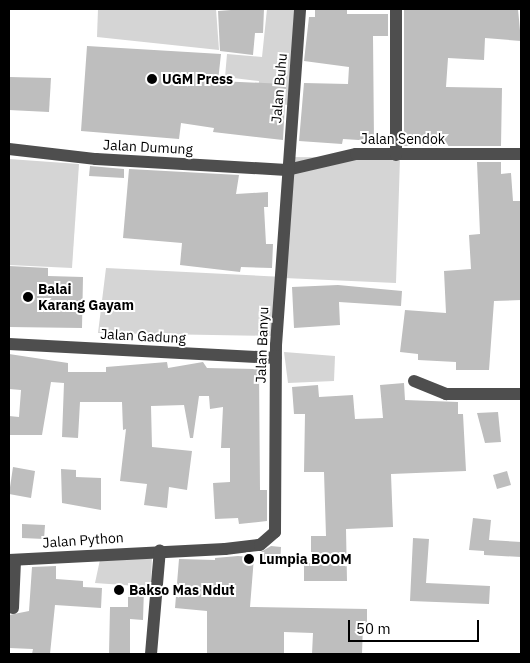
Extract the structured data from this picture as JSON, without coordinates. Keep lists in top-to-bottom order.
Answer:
{
  "streets": {
    "street": [
      "Jalan Buhu",
      "Jalan Sendok",
      "Jalan Dumung",
      "Jalan Gadung",
      "Jalan Banyu",
      "Jalan Python"
    ]
  },
  "crossings": [
    ["Jalan Buhu", "Jalan Sendok"],
    ["Jalan Buhu", "Jalan Dumung"],
    ["Jalan Buhu", "Jalan Banyu"],
    ["Jalan Sendok", "Jalan Dumung"],
    ["Jalan Sendok", "Jalan Banyu"],
    ["Jalan Dumung", "Jalan Banyu"],
    ["Jalan Gadung", "Jalan Banyu"],
    ["Jalan Banyu", "Jalan Python"]
  ],
  "places": [
    "UGM Press",
    "Balai Karang Gayam",
    "Lumpia BOOM",
    "Bakso Mas Ndut"
  ],
  "scale_bar": "50 m"
}
